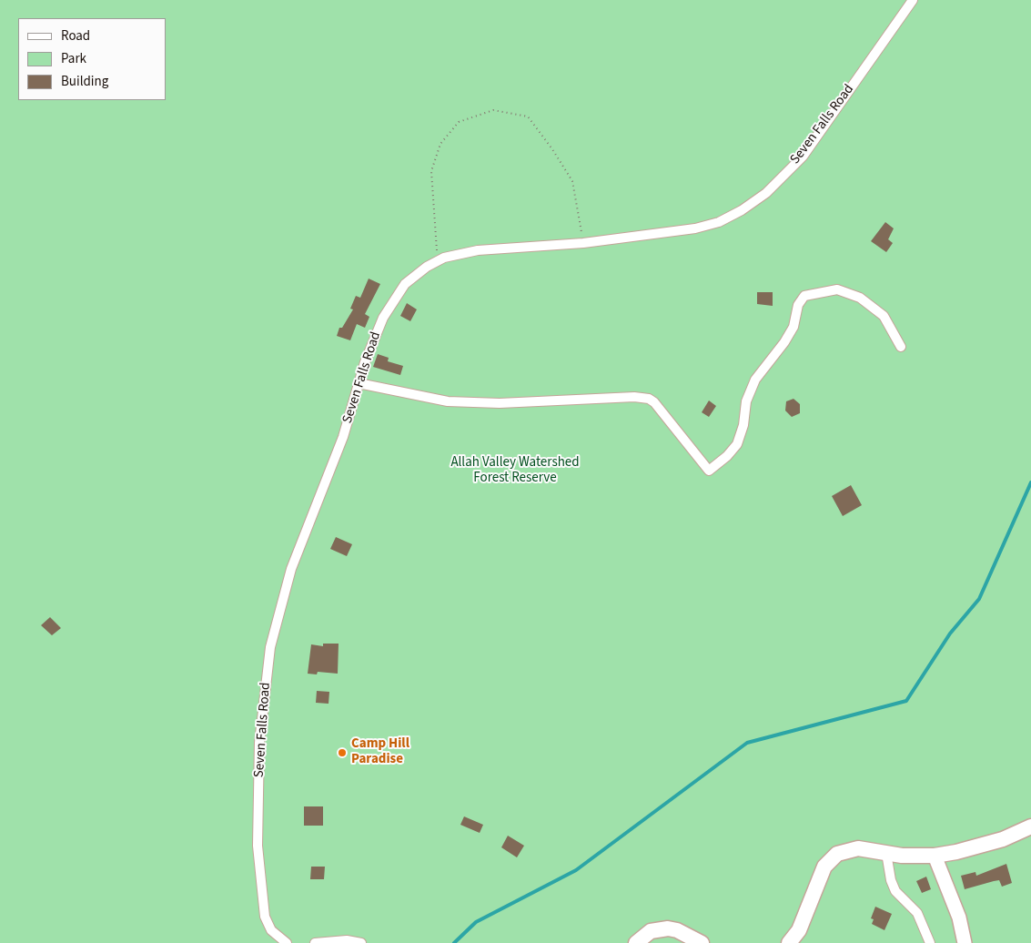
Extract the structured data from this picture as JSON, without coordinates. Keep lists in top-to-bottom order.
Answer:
{
  "streets": {
    "street": ["Seven Falls Road"]
  },
  "parks": ["Allah Valley Watershed Forest Reserve"],
  "places": ["Camp Hill Paradise"],
  "legend": ["Road", "Park", "Building"]
}
